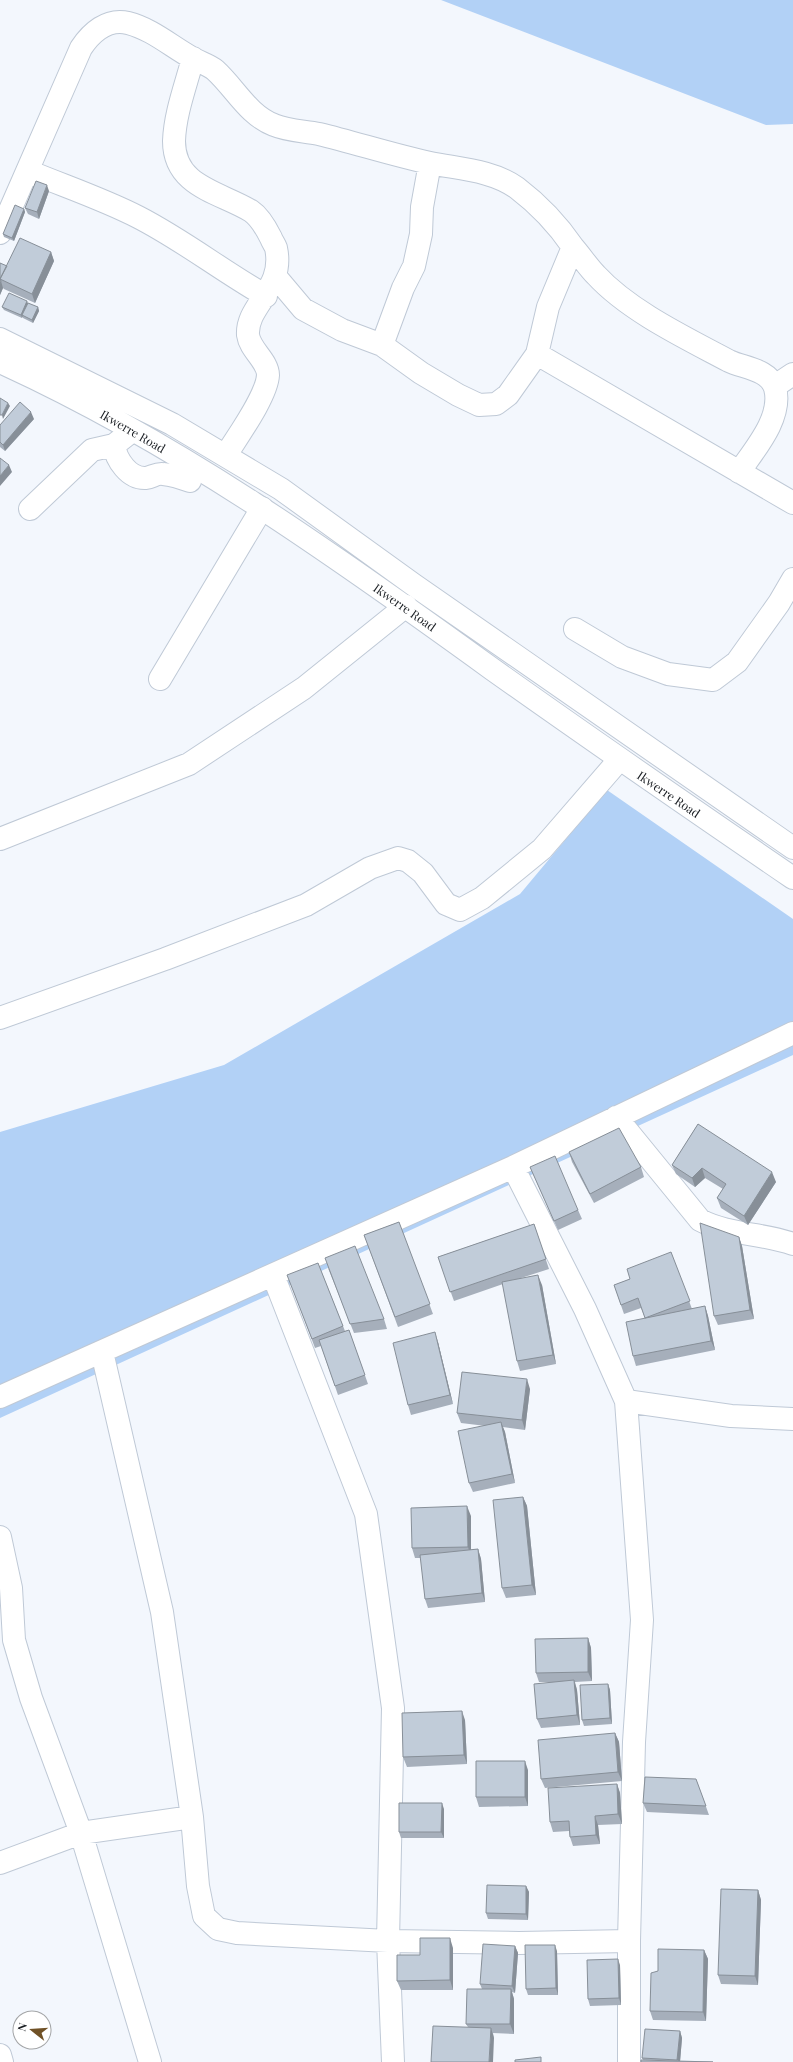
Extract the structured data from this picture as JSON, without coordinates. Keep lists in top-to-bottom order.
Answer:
{
  "streets": {
    "street": ["Ikwerre Road"]
  },
  "north": "left"
}
